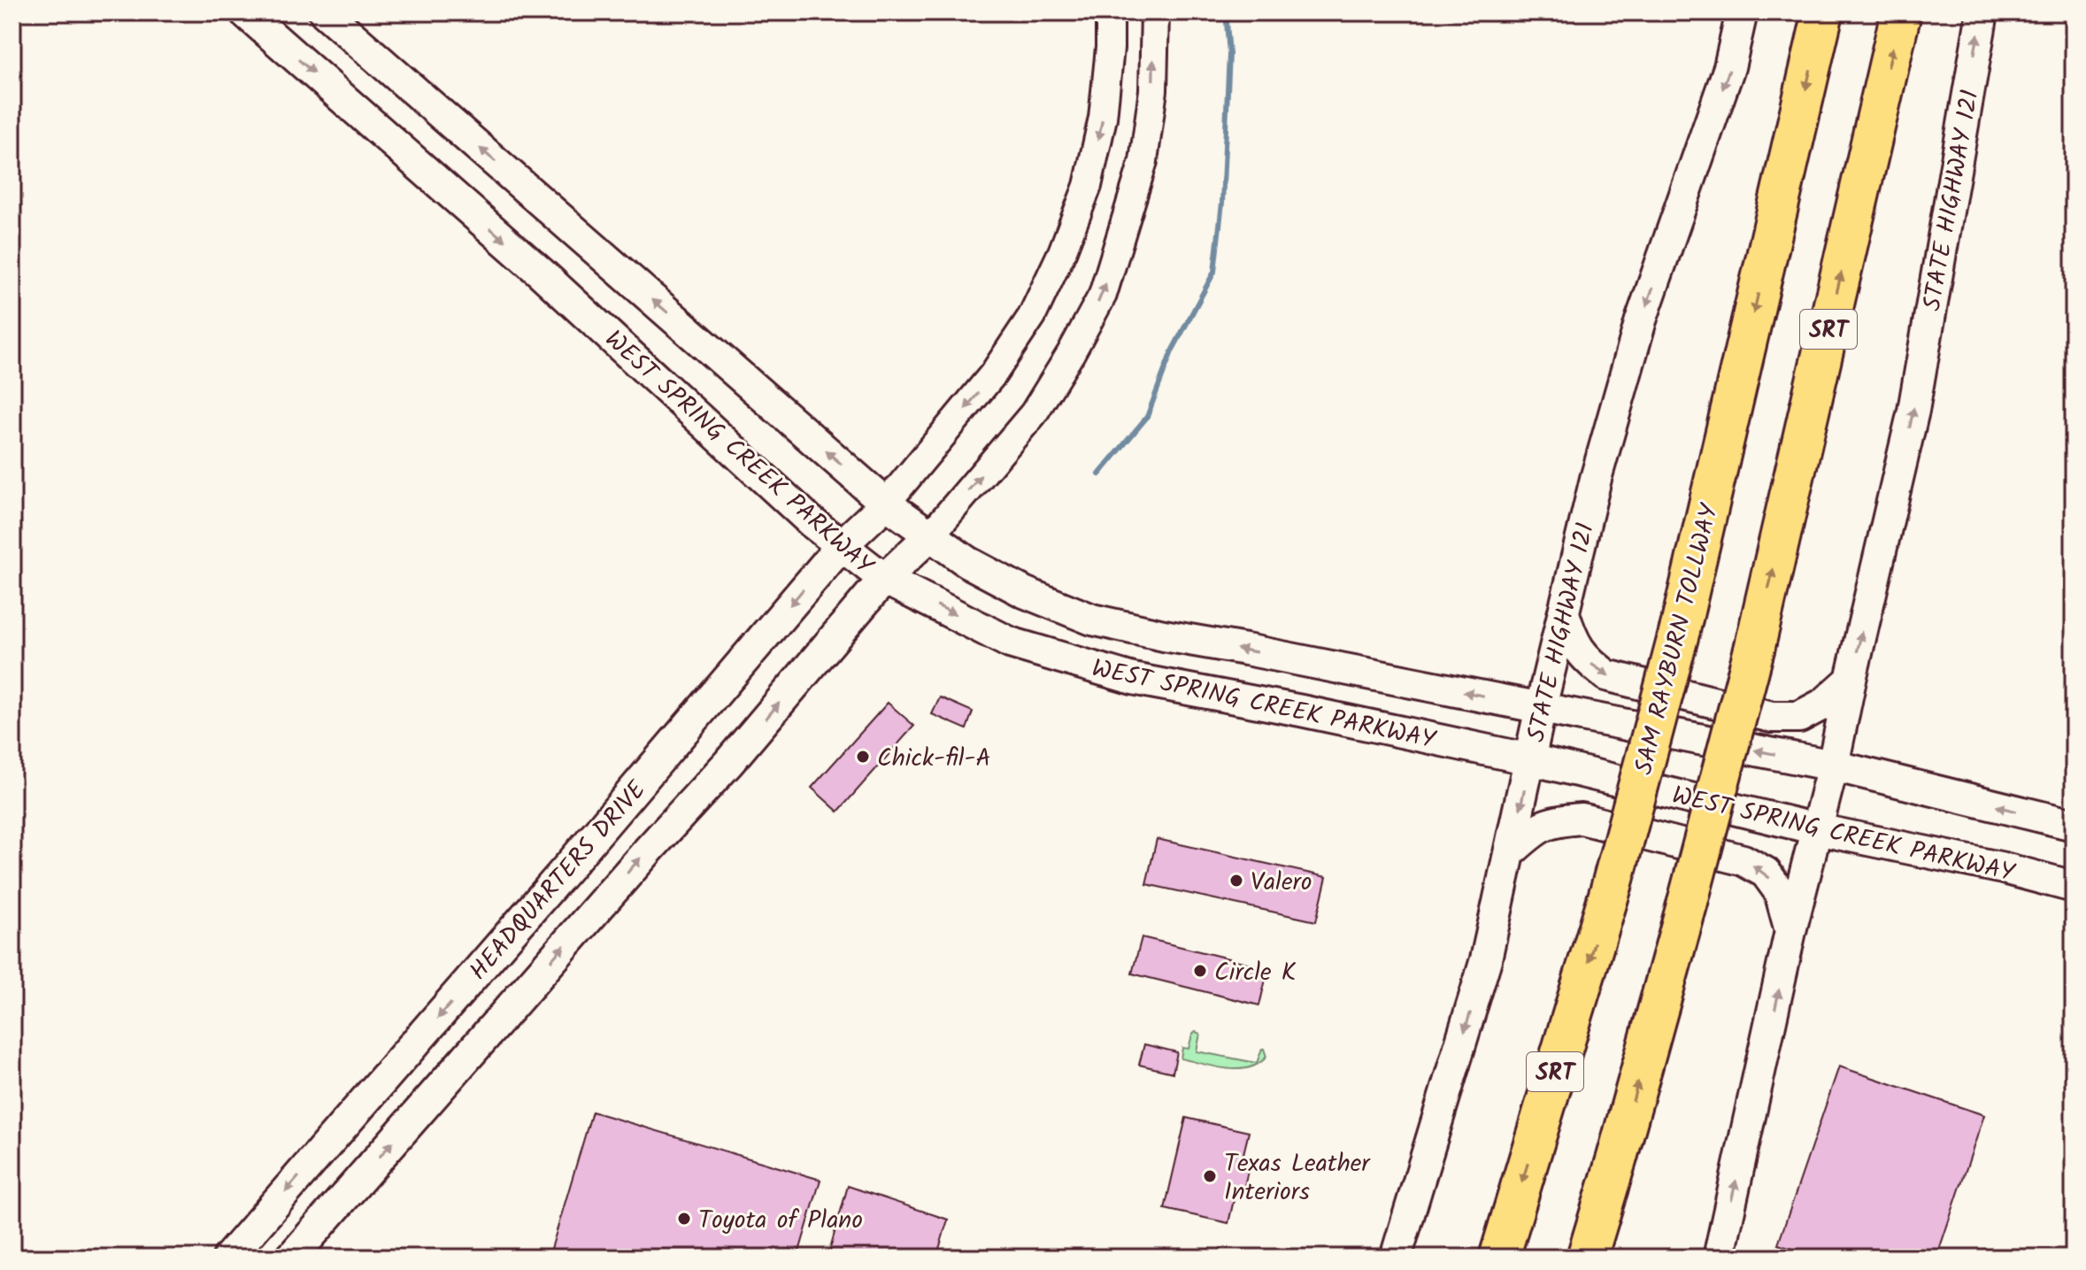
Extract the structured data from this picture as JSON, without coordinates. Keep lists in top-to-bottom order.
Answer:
{
  "streets": {
    "highway": ["SRT", "SAM RAYBURN TOLLWAY"],
    "main road": ["STATE HIGHWAY 121", "WEST SPRING CREEK PARKWAY", "HEADQUARTERS DRIVE"]
  },
  "crossings": [
    ["STATE HIGHWAY 121", "WEST SPRING CREEK PARKWAY"],
    ["WEST SPRING CREEK PARKWAY", "HEADQUARTERS DRIVE"]
  ],
  "places": [
    "Chick-fil-A",
    "Valero",
    "Circle K",
    "Texas Leather Interiors",
    "Toyota of Plano"
  ]
}
